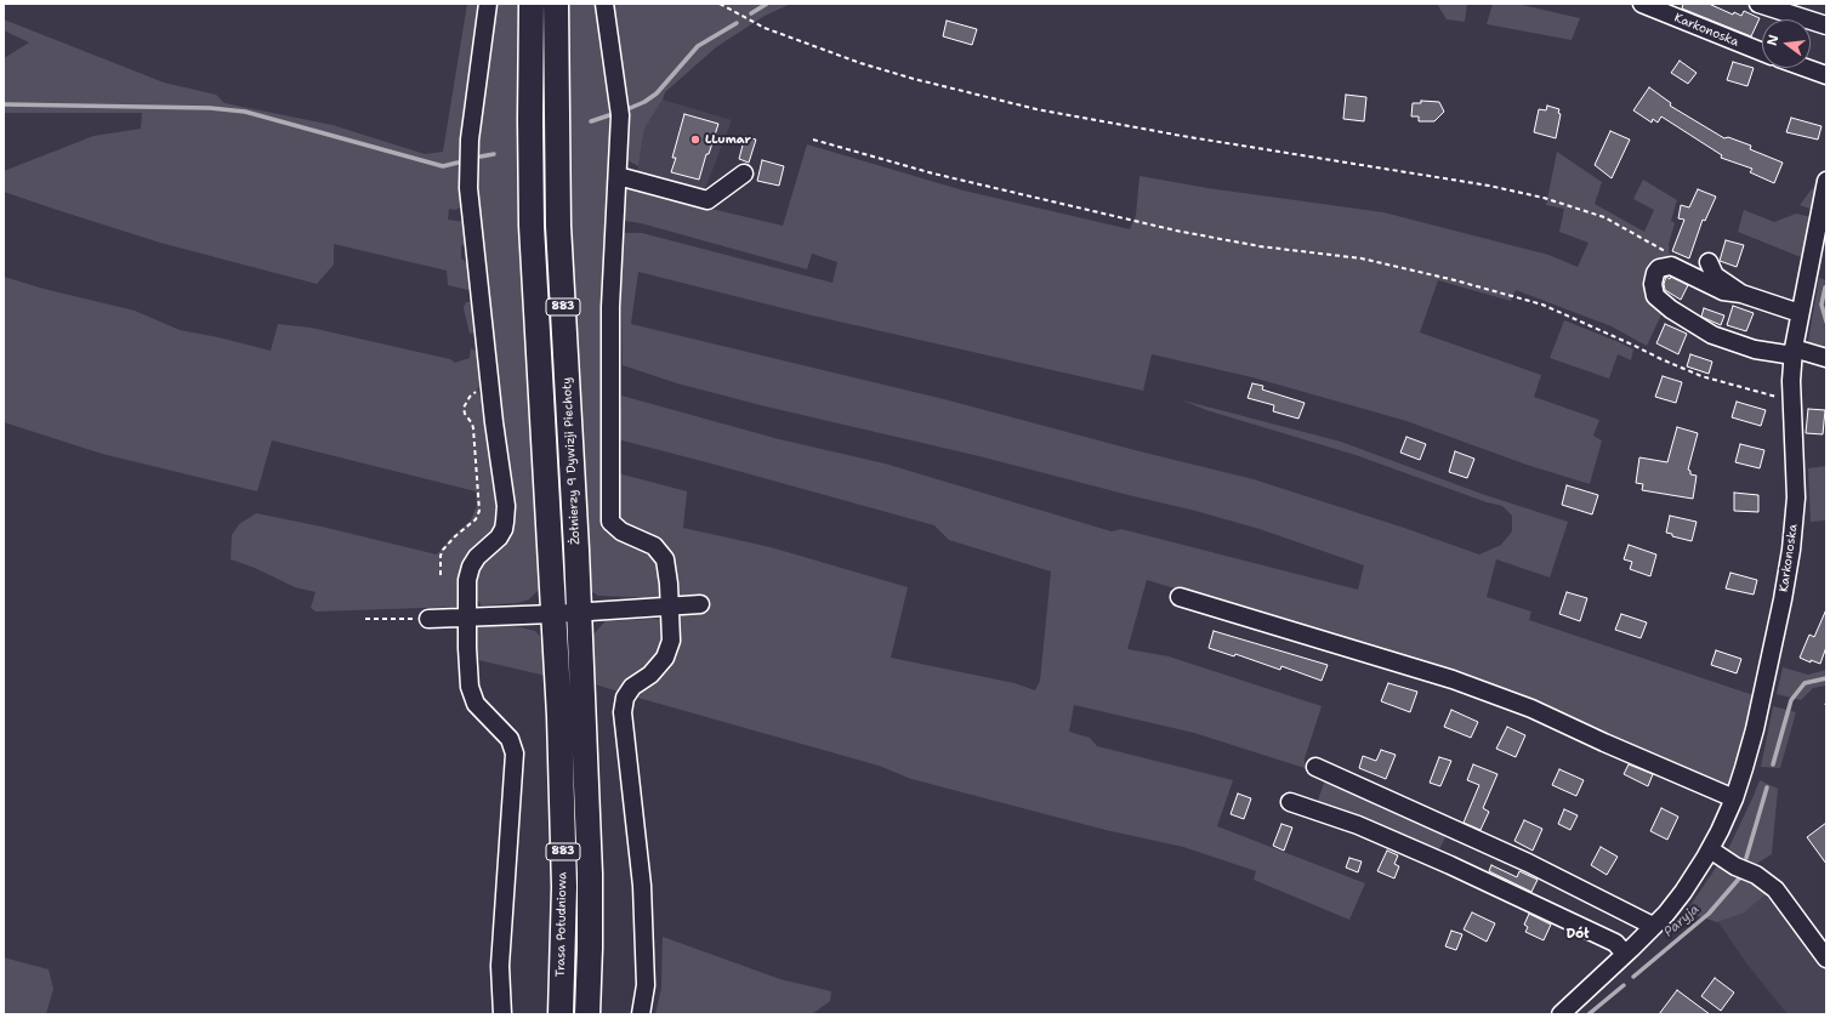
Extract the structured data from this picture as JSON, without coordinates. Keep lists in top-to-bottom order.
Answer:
{
  "streets": {
    "highway": ["883", "Żołnierzy 9 Dywizji Piechoty", "Trasa Południowa"],
    "street": ["Karkonoska"]
  },
  "crossings": [
    ["883", "Trasa Południowa"]
  ],
  "districts": ["Dół"],
  "water": ["Paryja"],
  "places": ["LLumar"],
  "north": "left"
}
